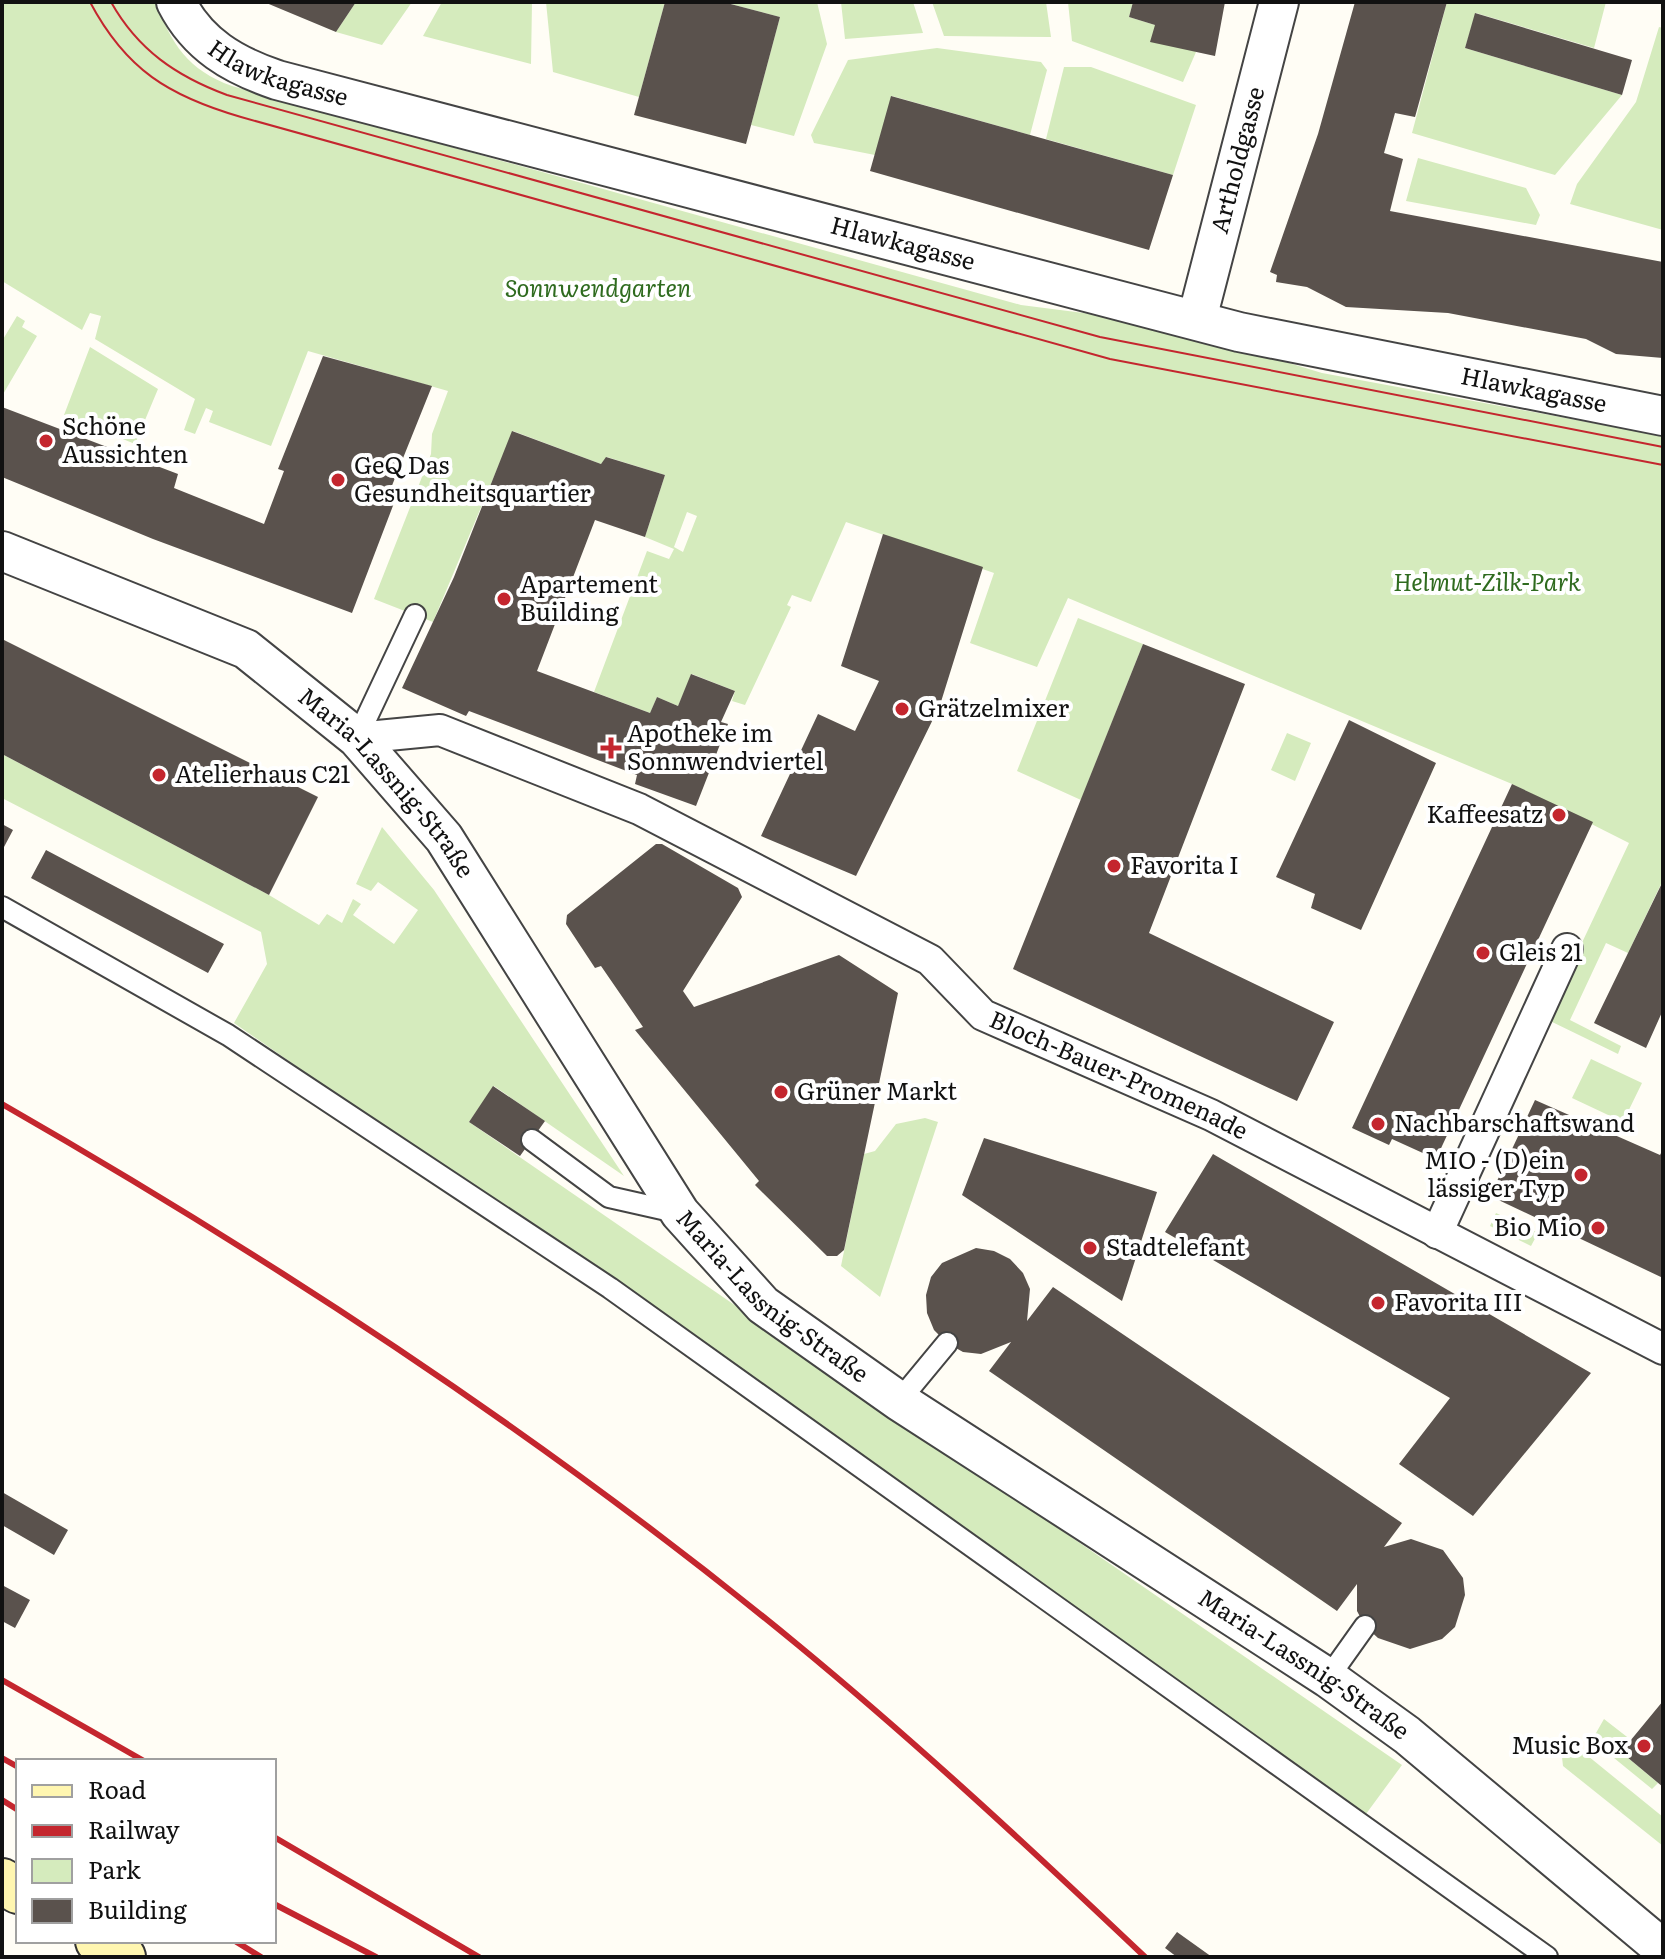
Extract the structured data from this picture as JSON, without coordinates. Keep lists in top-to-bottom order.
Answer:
{
  "streets": {
    "street": [
      "Hlawkagasse",
      "Artholdgasse",
      "Maria-Lassnig-Straße",
      "Bloch-Bauer-Promenade"
    ]
  },
  "crossings": [
    ["Hlawkagasse", "Artholdgasse"],
    ["Maria-Lassnig-Straße", "Bloch-Bauer-Promenade"]
  ],
  "parks": ["Sonnwendgarten", "Helmut-Zilk-Park"],
  "places": {
    "other": [
      "Schöne Aussichten",
      "GeQ Das Gesundheitsquartier",
      "Apartement Building",
      "Grätzelmixer",
      "Atelierhaus C21",
      "Kaffeesatz",
      "Favorita I",
      "Gleis 21",
      "Grüner Markt",
      "Nachbarschaftswand",
      "MIO - (D)ein lässiger Typ",
      "Bio Mio",
      "Stadtelefant",
      "Favorita III",
      "Music Box"
    ],
    "health": ["Apotheke im Sonnwendviertel"]
  },
  "legend": [
    "Road",
    "Railway",
    "Park",
    "Building"
  ]
}
